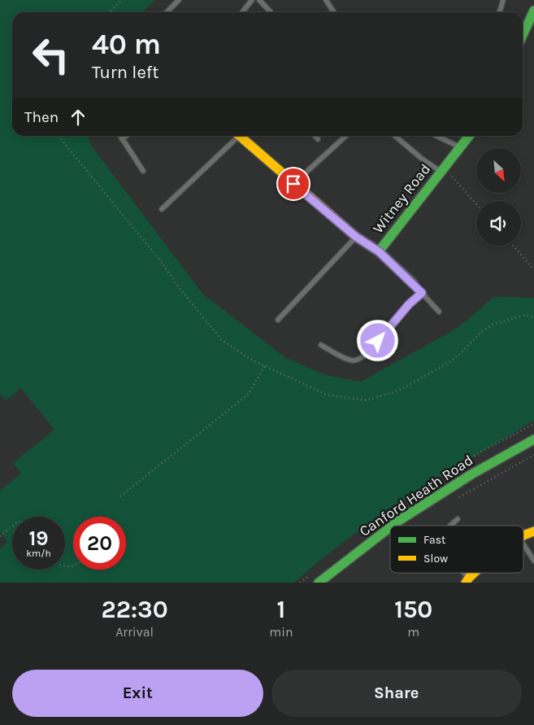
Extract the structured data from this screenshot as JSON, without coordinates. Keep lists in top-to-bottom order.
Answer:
{
  "streets": {
    "street": ["Witney Road", "Canford Heath Road"]
  },
  "legend": ["Fast", "Slow"],
  "north": "bottom right",
  "page": {
    "turn": ["40 m", "Turn left"],
    "then": "Then",
    "speed": "19 km/h",
    "limit": "20",
    "eta": [
      "22:30",
      "Arrival",
      "1",
      "min",
      "150",
      "m"
    ],
    "buttons": ["Exit", "Share"]
  }
}
